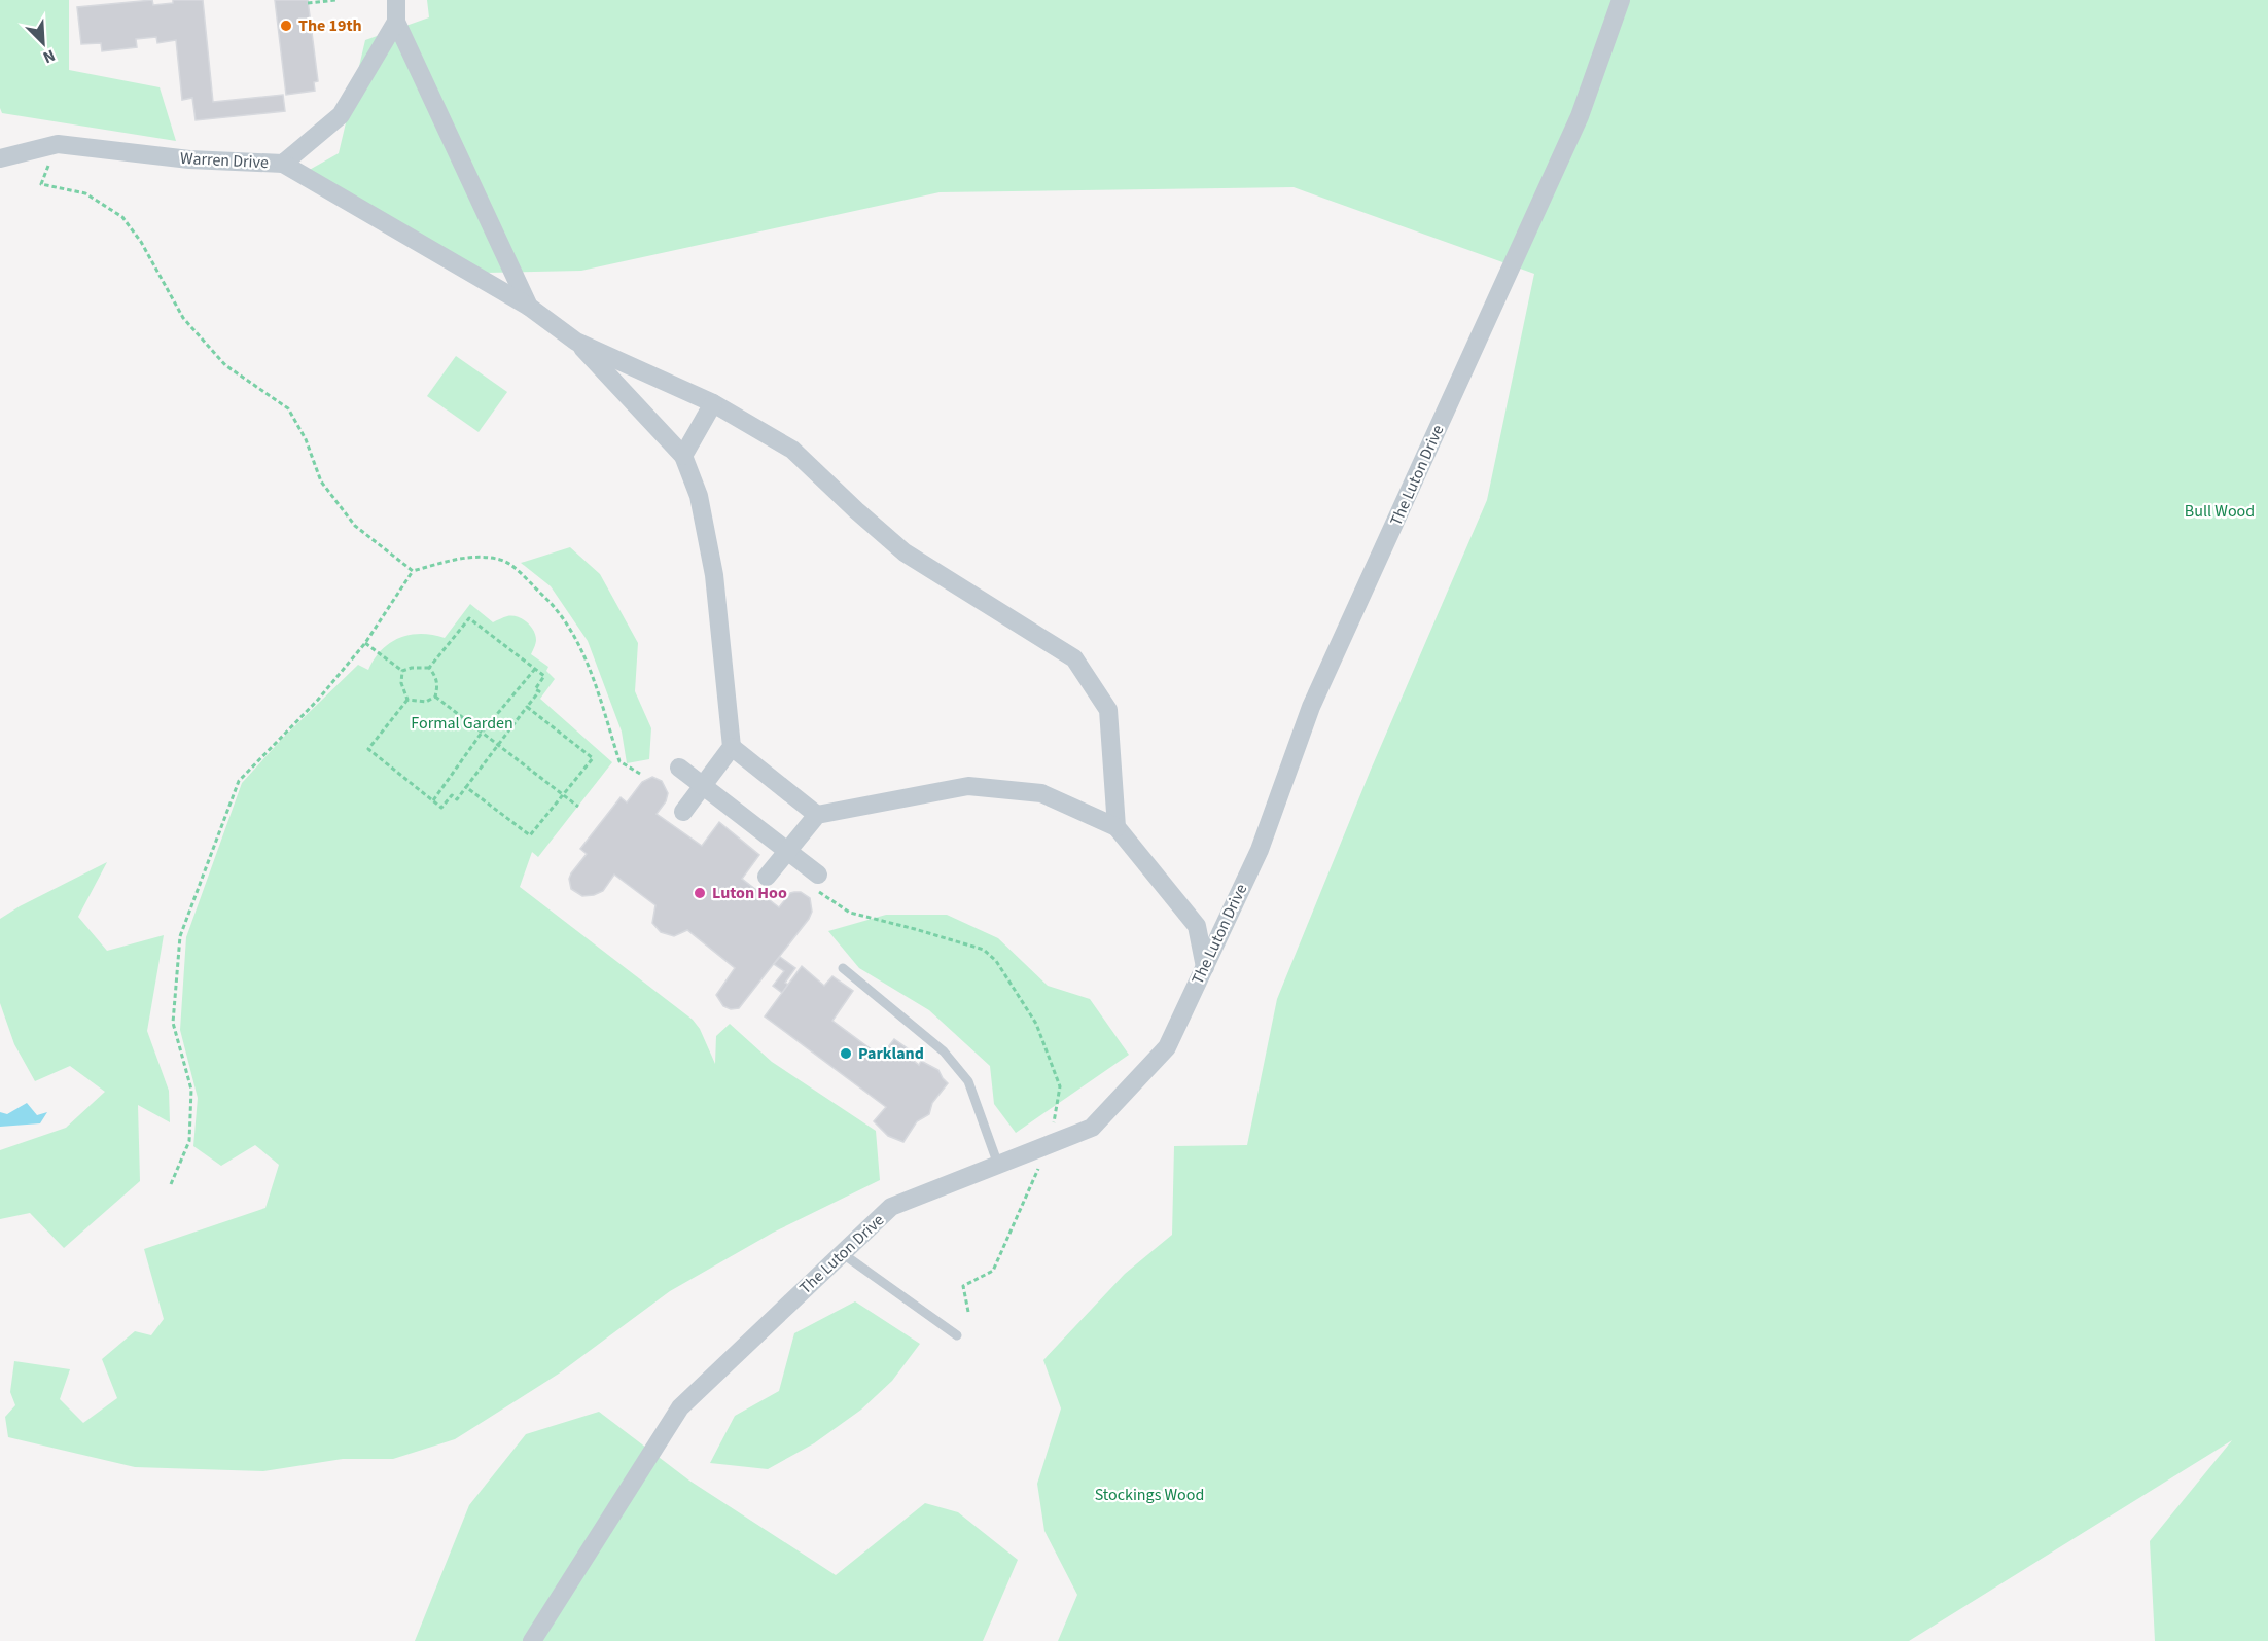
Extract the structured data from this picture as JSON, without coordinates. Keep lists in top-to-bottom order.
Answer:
{
  "streets": {
    "street": ["Warren Drive", "The Luton Drive"]
  },
  "parks": ["Bull Wood", "Formal Garden", "Stockings Wood"],
  "places": ["The 19th", "Luton Hoo", "Parkland"],
  "north": "bottom right"
}
